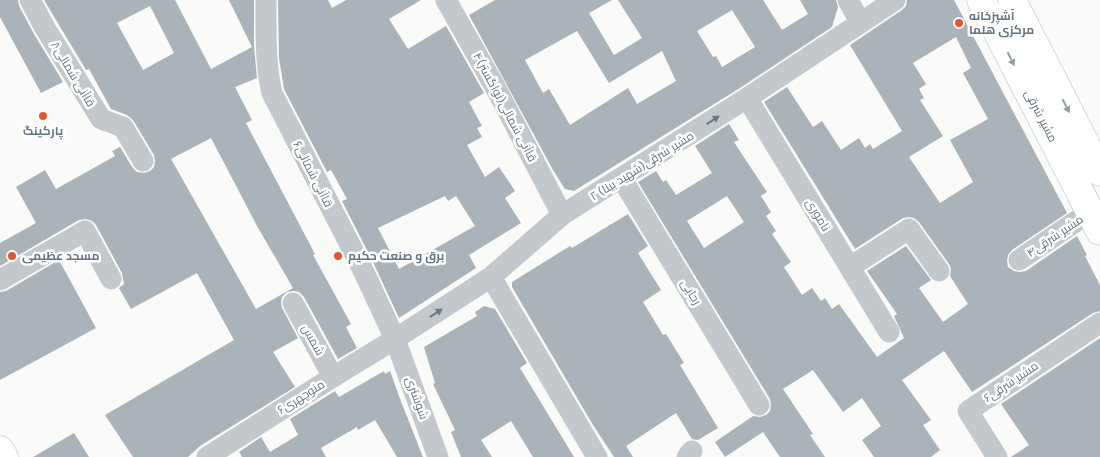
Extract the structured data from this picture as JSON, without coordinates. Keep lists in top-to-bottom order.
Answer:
{
  "streets": {
    "main road": ["مشیر شرقی"],
    "street": [
      "قاآنی شمالی۸",
      "۴قاآنی شمالی(نواگستر)",
      "۲ مشیر شرقی(شهید بینا)",
      "قاآنی شمالی۶",
      "ناموری",
      "۴مشیر شرقی",
      "رجایی",
      "شمس",
      "۶مشیر شرقی",
      "منوچهری۶",
      "شوشتری"
    ]
  },
  "crossings": [
    ["۴قاآنی شمالی(نواگستر)", "۲ مشیر شرقی(شهید بینا)"],
    ["مشیر شرقی", "۴مشیر شرقی"],
    ["۲ مشیر شرقی(شهید بینا)", "قاآنی شمالی۶"],
    ["۲ مشیر شرقی(شهید بینا)", "ناموری"],
    ["۲ مشیر شرقی(شهید بینا)", "رجایی"],
    ["۲ مشیر شرقی(شهید بینا)", "منوچهری۶"],
    ["۲ مشیر شرقی(شهید بینا)", "شوشتری"],
    ["قاآنی شمالی۶", "منوچهری۶"],
    ["قاآنی شمالی۶", "شوشتری"],
    ["شمس", "منوچهری۶"],
    ["منوچهری۶", "شوشتری"]
  ],
  "one_way": ["۲ مشیر شرقی(شهید بینا)"],
  "places": [
    "آشپزخانه مرکزی هلما",
    "پارکینگ",
    "مسجد عظیمی",
    "برق و صنعت حکیم"
  ]
}
